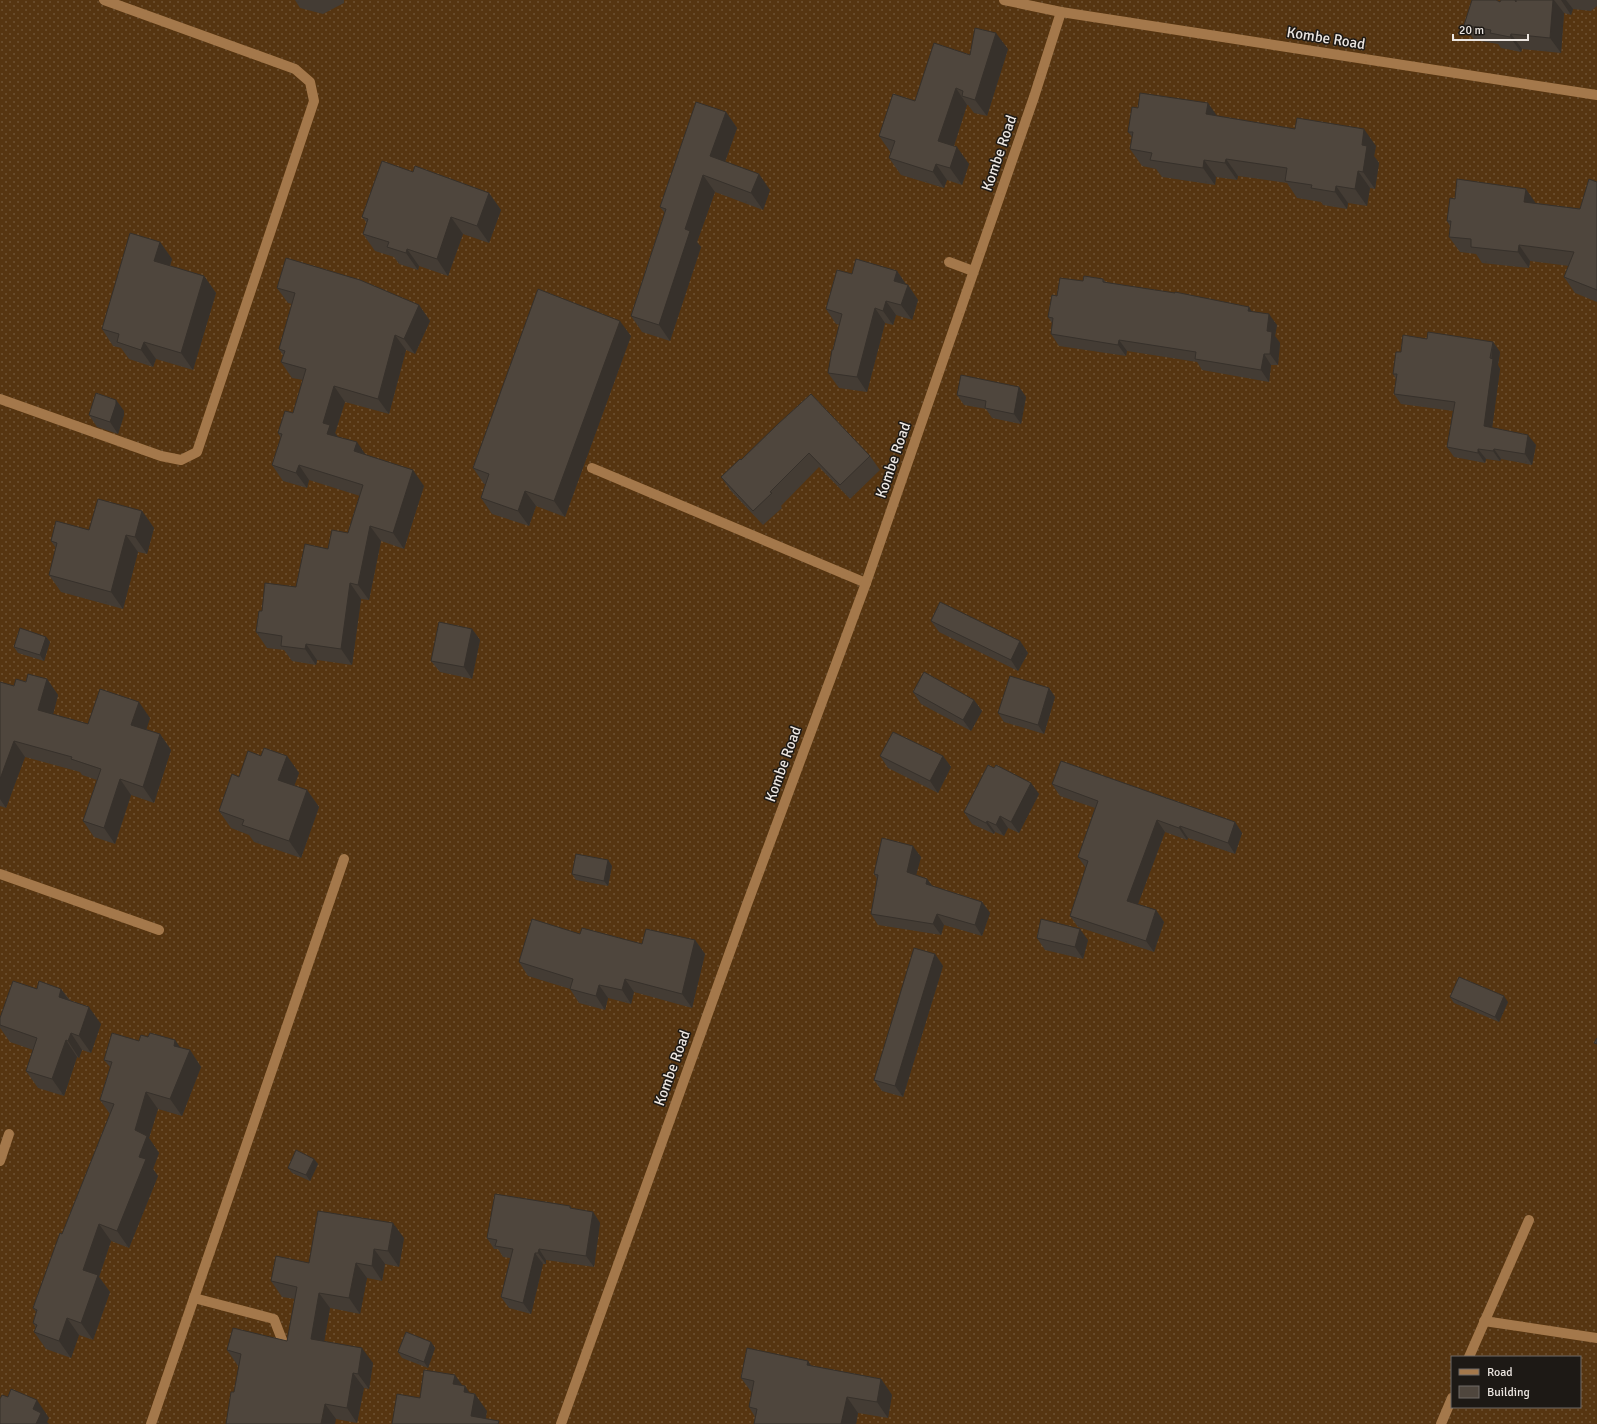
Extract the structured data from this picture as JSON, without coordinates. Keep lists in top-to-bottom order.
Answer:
{
  "streets": {
    "street": ["Kombe Road"]
  },
  "legend": ["Road", "Building"],
  "scale_bar": "20 m"
}
